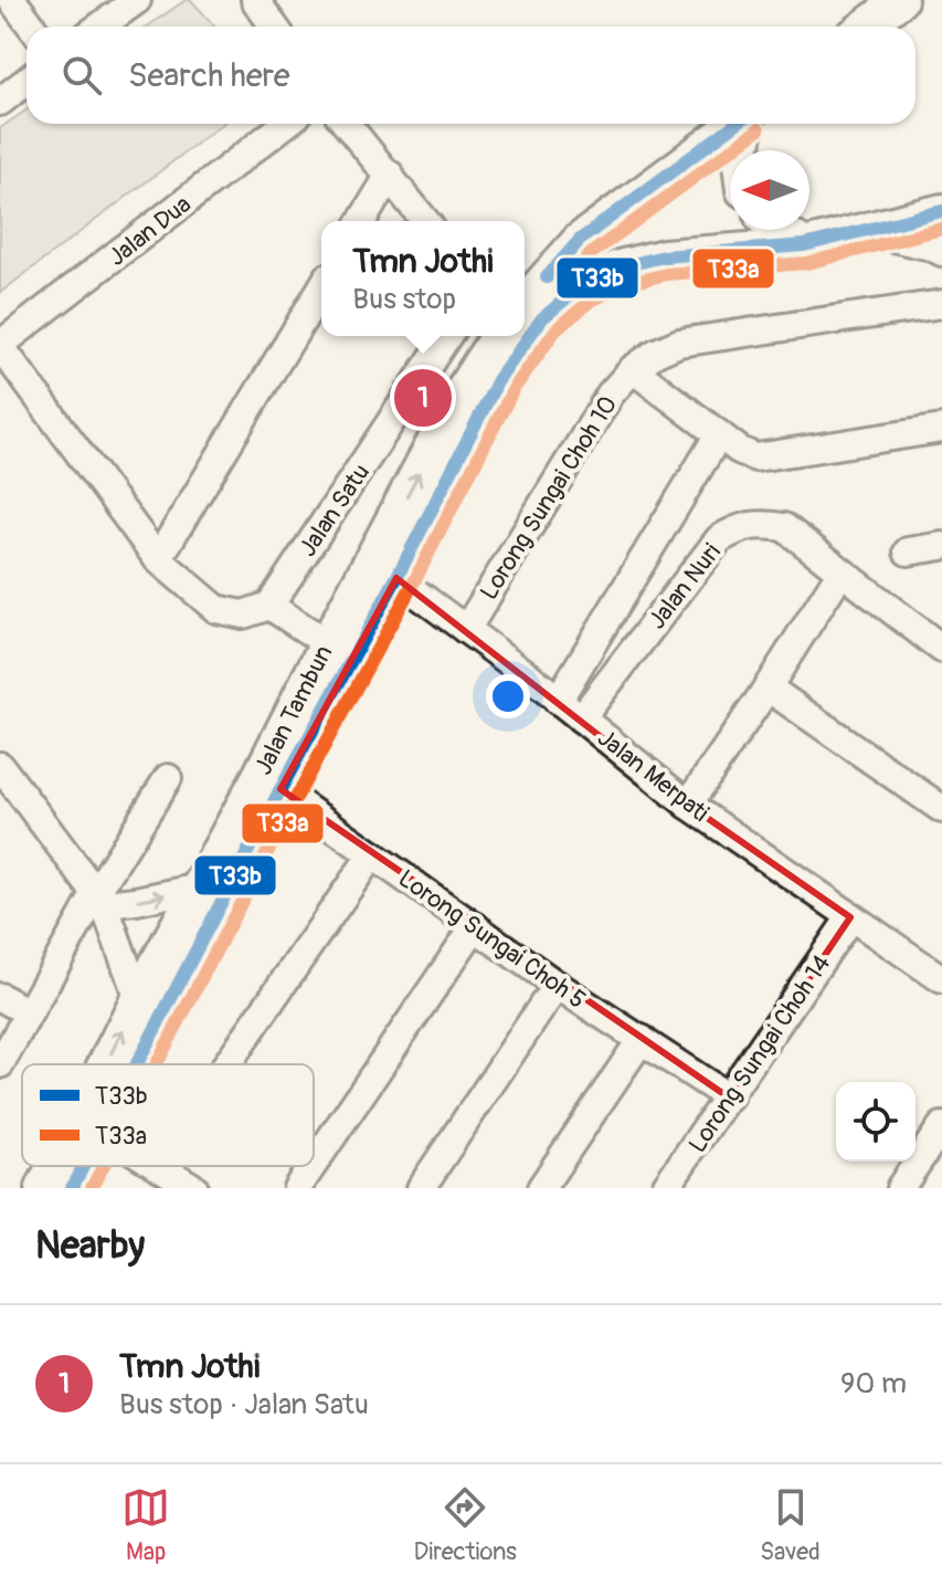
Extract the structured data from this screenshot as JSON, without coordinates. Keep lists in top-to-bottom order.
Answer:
{
  "streets": {
    "main road": ["Jalan Tambun"],
    "street": [
      "Jalan Dua",
      "Lorong Sungai Choh 10",
      "Jalan Satu",
      "Jalan Nuri",
      "Jalan Merpati",
      "Lorong Sungai Choh 5",
      "Lorong Sungai Choh 14"
    ]
  },
  "crossings": [
    ["Lorong Sungai Choh 10", "Jalan Merpati"],
    ["Jalan Nuri", "Jalan Merpati"],
    ["Jalan Tambun", "Jalan Merpati"],
    ["Jalan Tambun", "Lorong Sungai Choh 5"],
    ["Jalan Merpati", "Lorong Sungai Choh 14"],
    ["Lorong Sungai Choh 5", "Lorong Sungai Choh 14"]
  ],
  "lines": ["transit line T33b", "transit line T33a"],
  "legend": ["T33b", "T33a"],
  "north": "left",
  "page": {
    "search": "Search here",
    "popup": ["Tmn Jothi", "Bus stop"],
    "pins": "1",
    "heading": "Nearby",
    "list": [
      {
        "mark": "1",
        "name": "Tmn Jothi",
        "note": "Bus stop · Jalan Satu",
        "value": "90 m"
      }
    ],
    "nav": ["Map", "Directions", "Saved"]
  }
}
